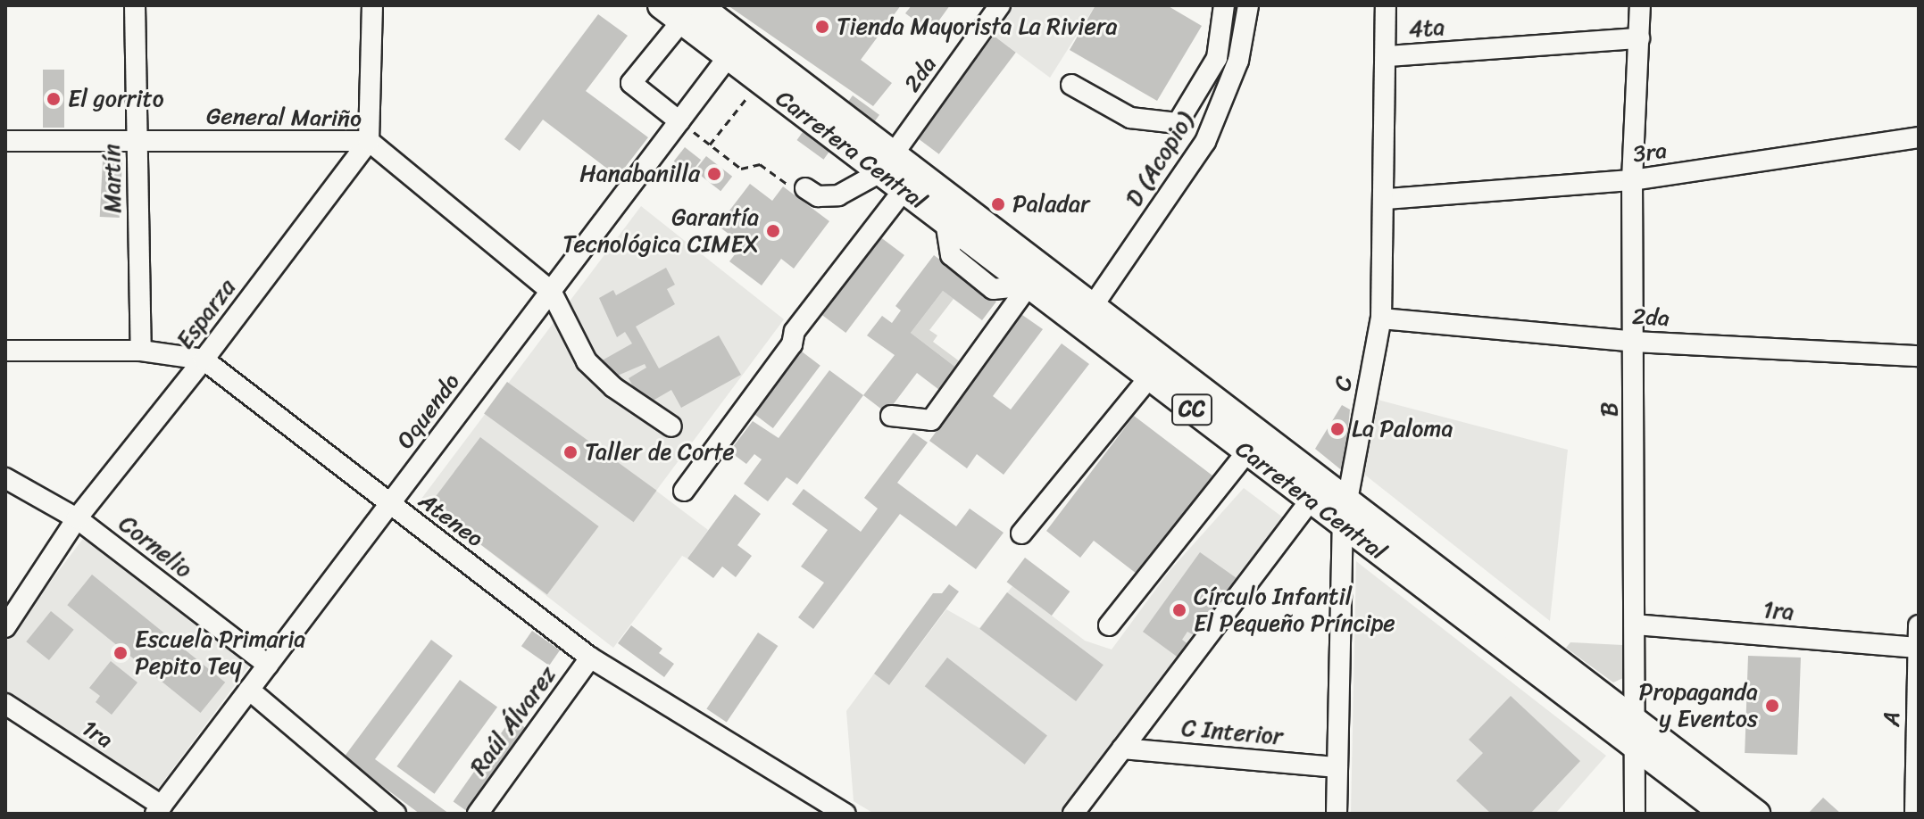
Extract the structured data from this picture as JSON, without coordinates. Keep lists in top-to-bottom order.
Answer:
{
  "streets": {
    "main road": ["Carretera Central", "CC"],
    "street": [
      "4ta",
      "2da",
      "General Mariño",
      "3ra",
      "D (Acopio)",
      "Martín",
      "Esparza",
      "C",
      "B",
      "Oquendo",
      "Ateneo",
      "Cornelio",
      "1ra",
      "A",
      "Raúl Álvarez",
      "C Interior"
    ]
  },
  "crossings": [
    ["4ta", "C"],
    ["4ta", "B"],
    ["2da", "Carretera Central"],
    ["2da", "C"],
    ["2da", "B"],
    ["General Mariño", "Martín"],
    ["General Mariño", "Esparza"],
    ["General Mariño", "Oquendo"],
    ["Carretera Central", "D (Acopio)"],
    ["Carretera Central", "C"],
    ["Carretera Central", "B"],
    ["Carretera Central", "Oquendo"],
    ["3ra", "C"],
    ["3ra", "B"],
    ["Martín", "Ateneo"],
    ["Esparza", "Ateneo"],
    ["Esparza", "Cornelio"],
    ["C", "C Interior"],
    ["B", "1ra"],
    ["Oquendo", "Ateneo"],
    ["Oquendo", "Cornelio"],
    ["Oquendo", "1ra"],
    ["Ateneo", "Raúl Álvarez"],
    ["1ra", "A"]
  ],
  "places": [
    "Tienda Mayorista La Riviera",
    "El gorrito",
    "Hanabanilla",
    "Paladar",
    "Garantía Tecnológica CIMEX",
    "La Paloma",
    "Taller de Corte",
    "Círculo Infantil El Pequeño Príncipe",
    "Escuela Primaria Pepito Tey",
    "Propaganda y Eventos"
  ]
}
